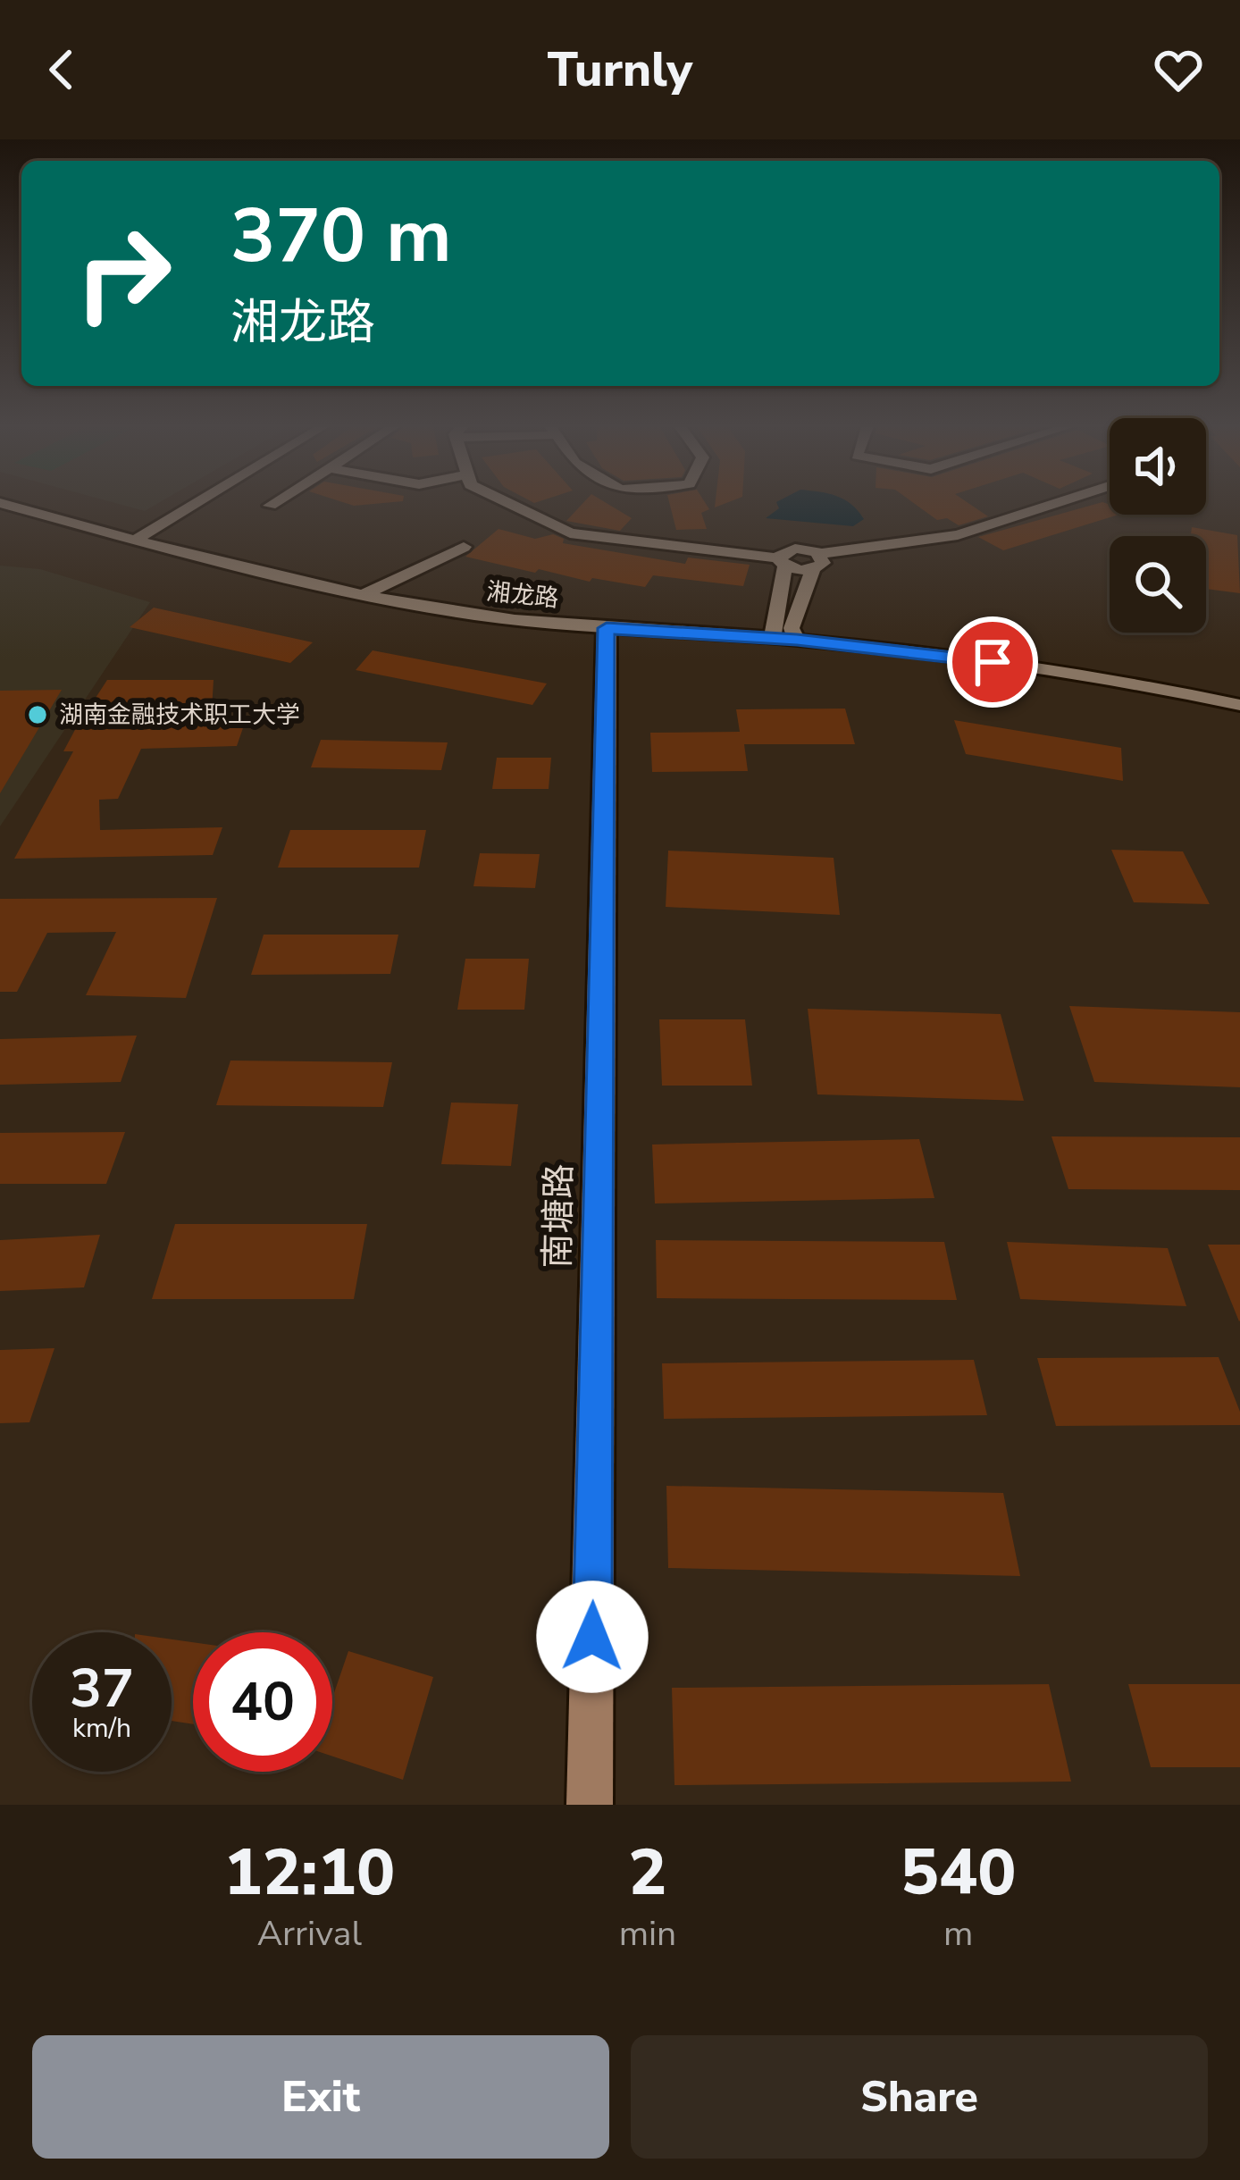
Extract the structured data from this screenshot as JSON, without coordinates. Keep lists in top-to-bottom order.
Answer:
{
  "streets": {
    "street": ["湘龙路", "南塘路"]
  },
  "crossings": [
    ["湘龙路", "南塘路"]
  ],
  "places": ["湖南金融技术职工大学"],
  "page": {
    "header": "Turnly",
    "turn": ["370 m", "湘龙路"],
    "speed": "37 km/h",
    "limit": "40",
    "eta": [
      "12:10",
      "Arrival",
      "2",
      "min",
      "540",
      "m"
    ],
    "buttons": ["Exit", "Share"]
  }
}
